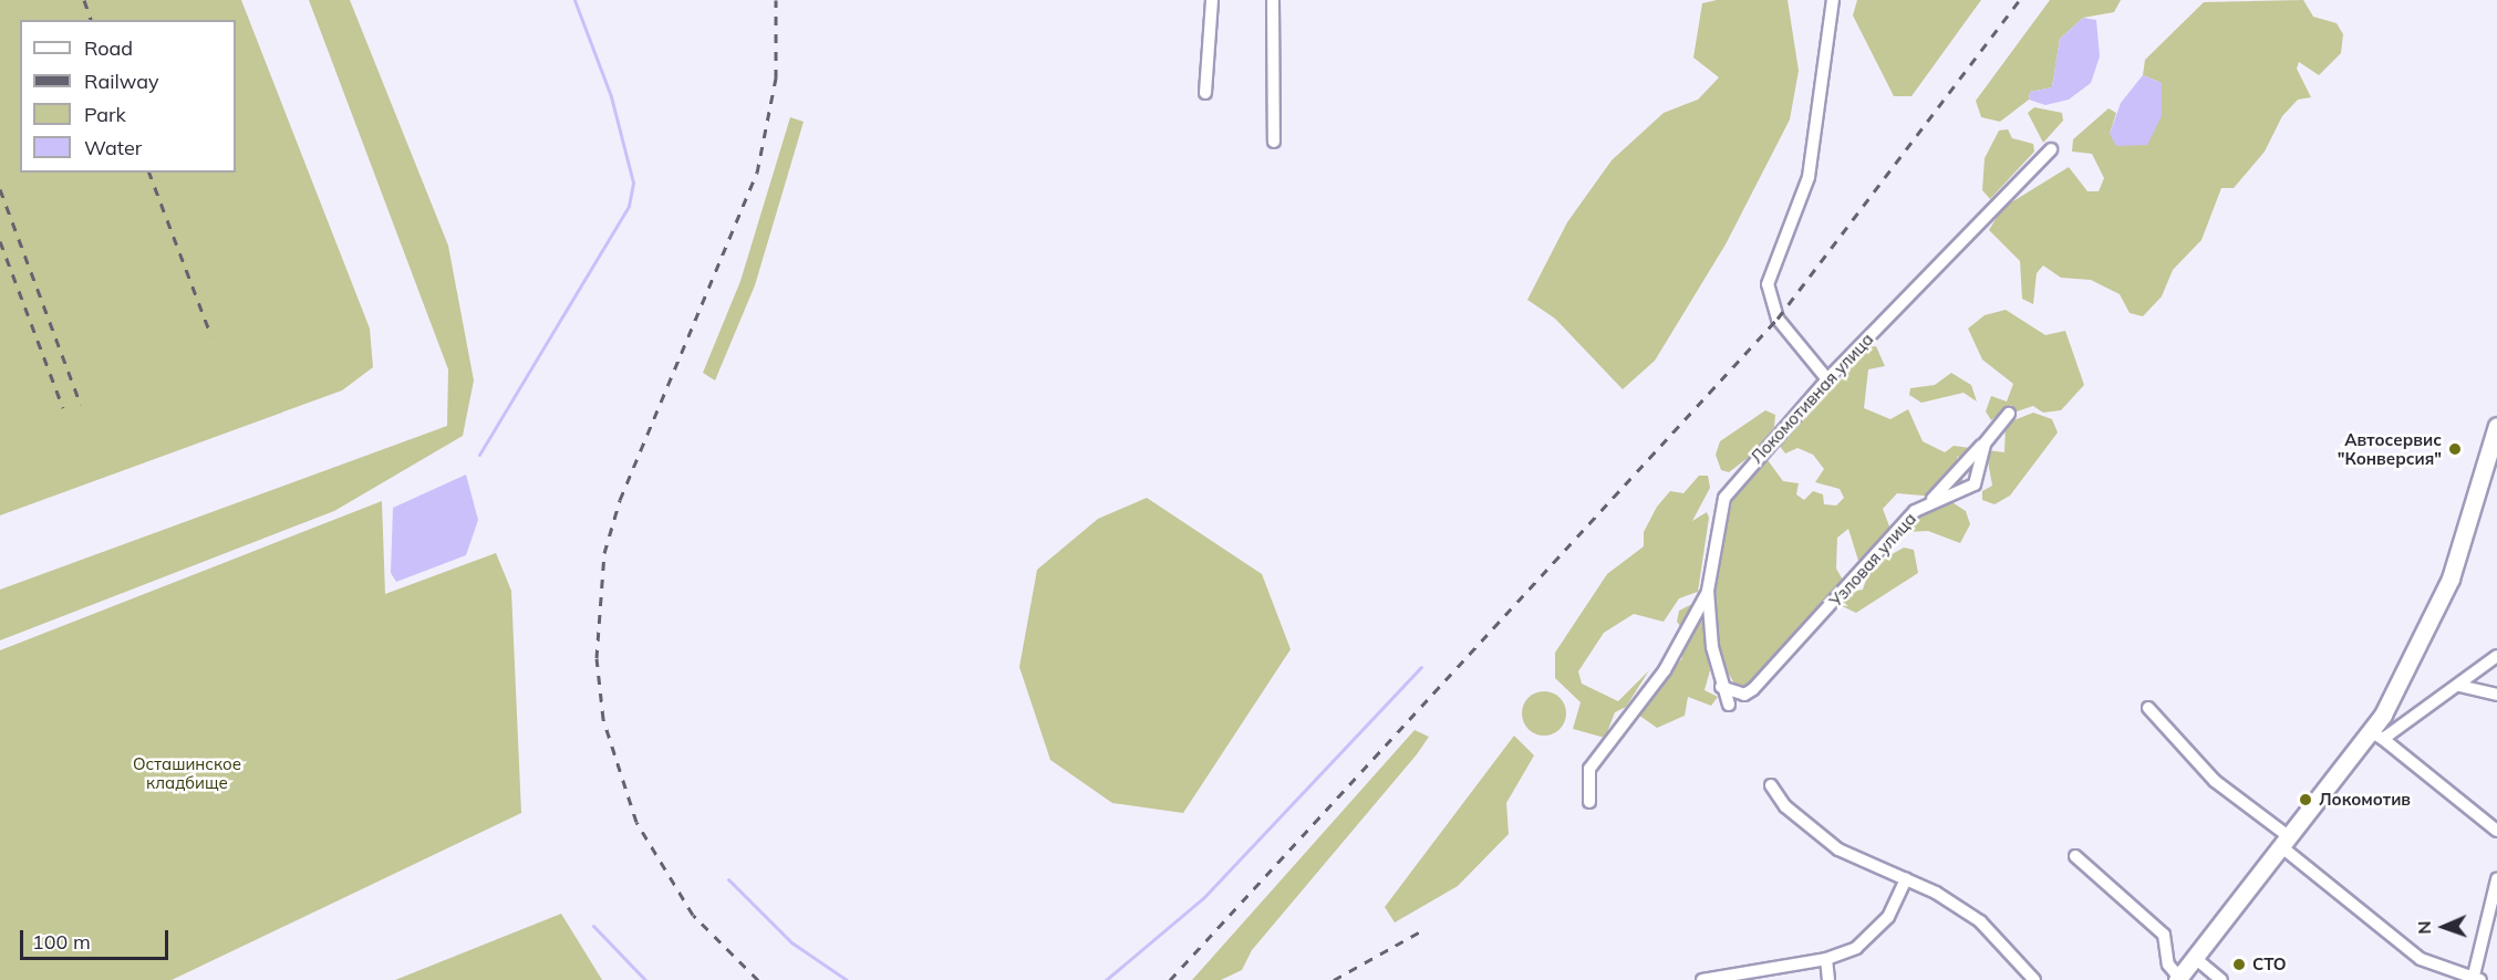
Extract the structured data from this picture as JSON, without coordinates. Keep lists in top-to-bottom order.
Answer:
{
  "streets": {
    "street": ["Локомотивная улица", "Узловая улица"]
  },
  "crossings": [
    ["Локомотивная улица", "Узловая улица"]
  ],
  "parks": ["Осташинское кладбище"],
  "places": ["Автосервис \"Конверсия\"", "Локомотив", "СТО"],
  "legend": [
    "Road",
    "Railway",
    "Park",
    "Water"
  ],
  "scale_bar": "100 m",
  "north": "left"
}
